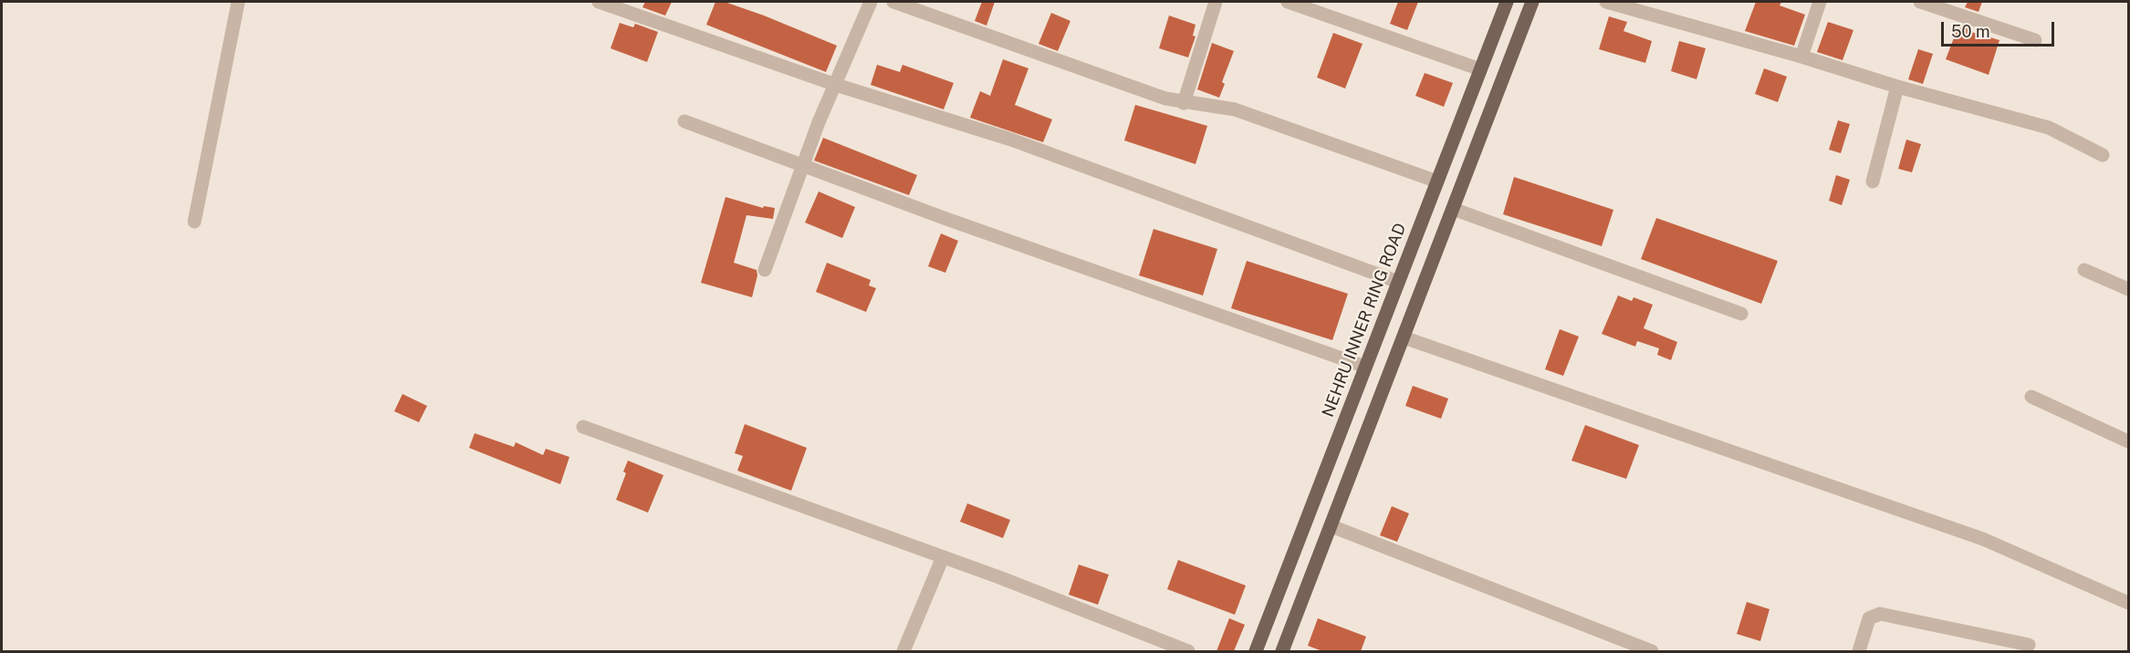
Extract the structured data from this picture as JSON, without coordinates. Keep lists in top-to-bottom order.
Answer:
{
  "streets": {
    "main road": ["NEHRU INNER RING ROAD"]
  },
  "scale_bar": "50 m"
}
